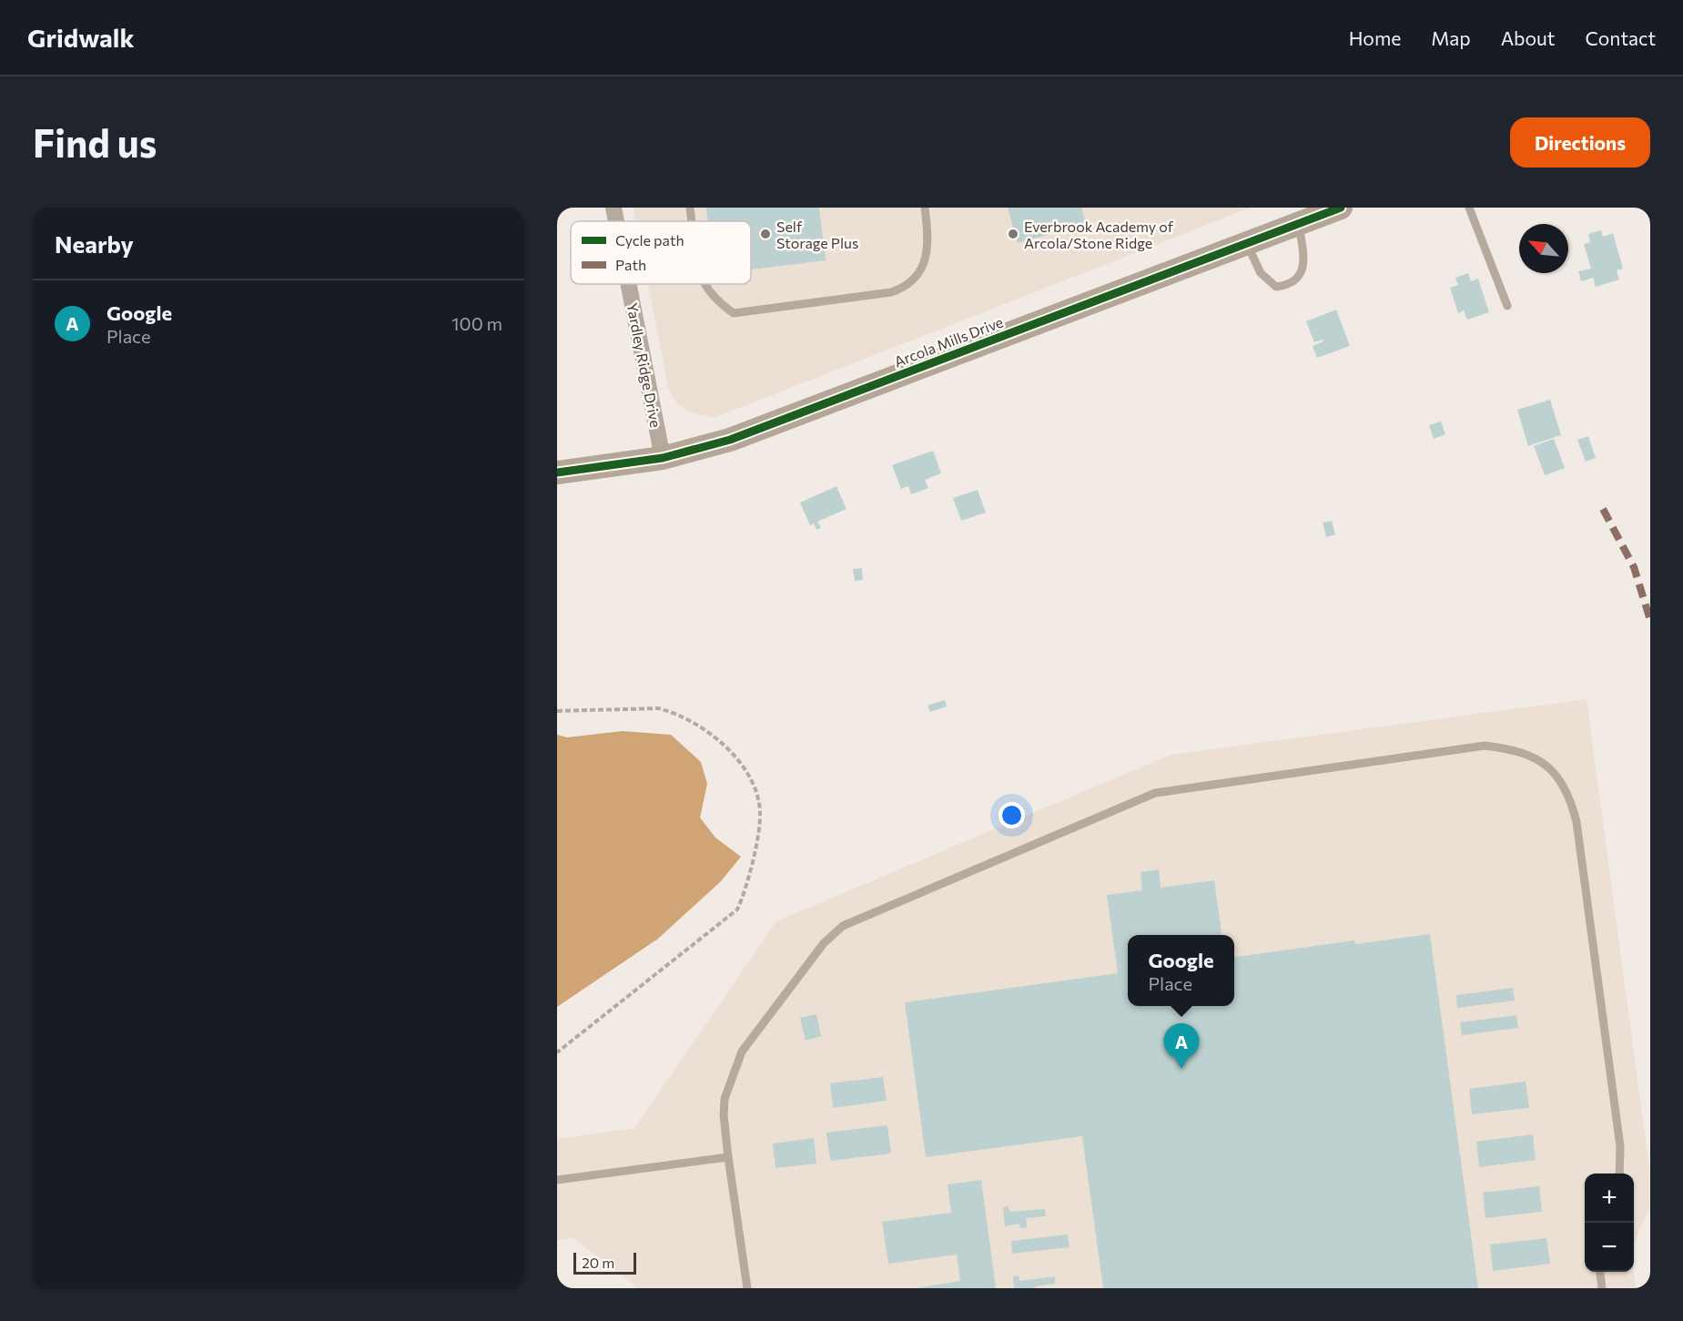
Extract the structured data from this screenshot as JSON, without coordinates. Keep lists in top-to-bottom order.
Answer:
{
  "streets": {
    "street": ["Arcola Mills Drive", "Yardley Ridge Drive"]
  },
  "crossings": [
    ["Arcola Mills Drive", "Yardley Ridge Drive"]
  ],
  "places": ["Self Storage Plus", "Everbrook Academy of Arcola/Stone Ridge"],
  "legend": ["Cycle path", "Path"],
  "scale_bar": "20 m",
  "north": "top left",
  "page": {
    "header": "Gridwalk",
    "nav": [
      "Home",
      "Map",
      "About",
      "Contact"
    ],
    "buttons": "Directions",
    "title": "Find us",
    "heading": "Nearby",
    "list": [
      {
        "mark": "A",
        "name": "Google",
        "note": "Place",
        "value": "100 m"
      }
    ],
    "popup": ["Google", "Place"],
    "pins": "A",
    "map_buttons": ["+", "−"],
    "scale": "20 m"
  }
}
